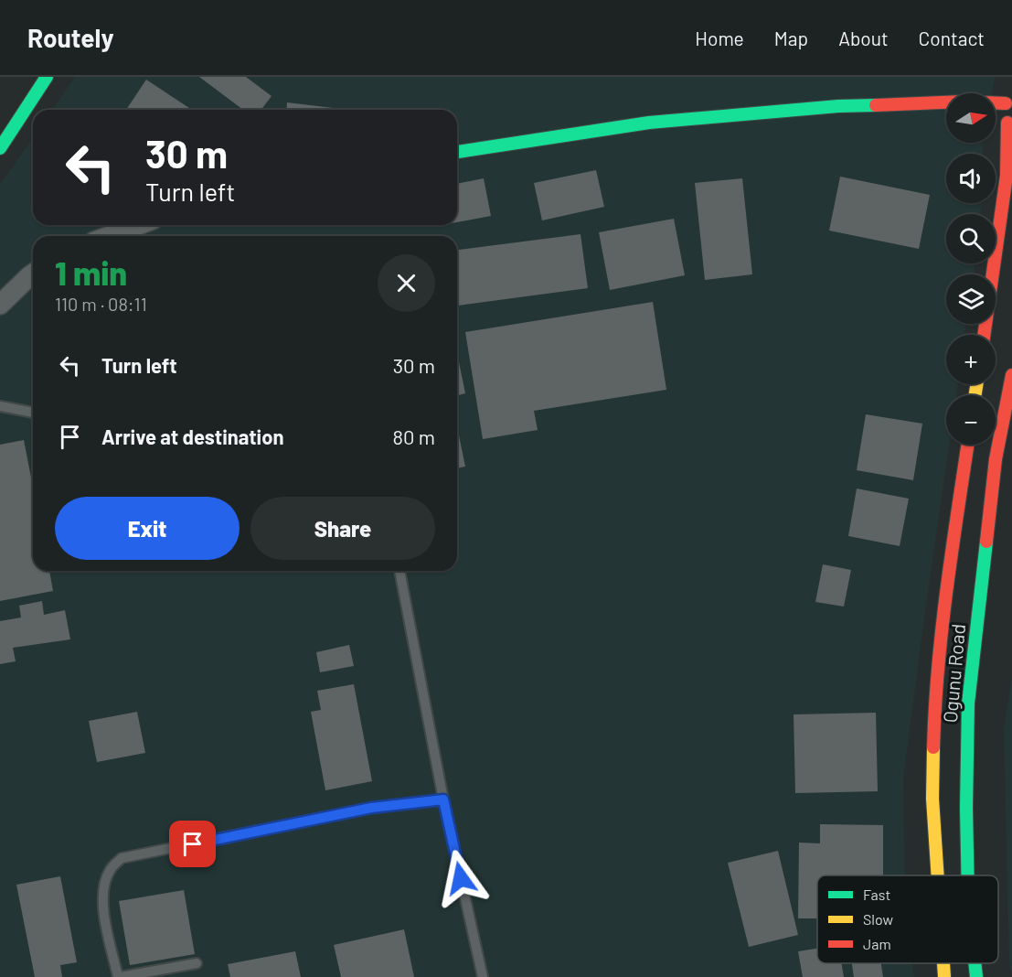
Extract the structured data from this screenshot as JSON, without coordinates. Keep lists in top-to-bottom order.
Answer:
{
  "streets": {
    "main road": ["Ogunu Road"]
  },
  "legend": ["Fast", "Slow", "Jam"],
  "north": "right",
  "page": {
    "header": "Routely",
    "nav": [
      "Home",
      "Map",
      "About",
      "Contact"
    ],
    "map_buttons": ["+", "−"],
    "turn": ["30 m", "Turn left"],
    "heading": ["1 min", "110 m · 08:11"],
    "list": [
      {
        "name": "Turn left",
        "value": "30 m"
      },
      {
        "name": "Arrive at destination",
        "value": "80 m"
      }
    ],
    "buttons": ["Exit", "Share"]
  }
}
